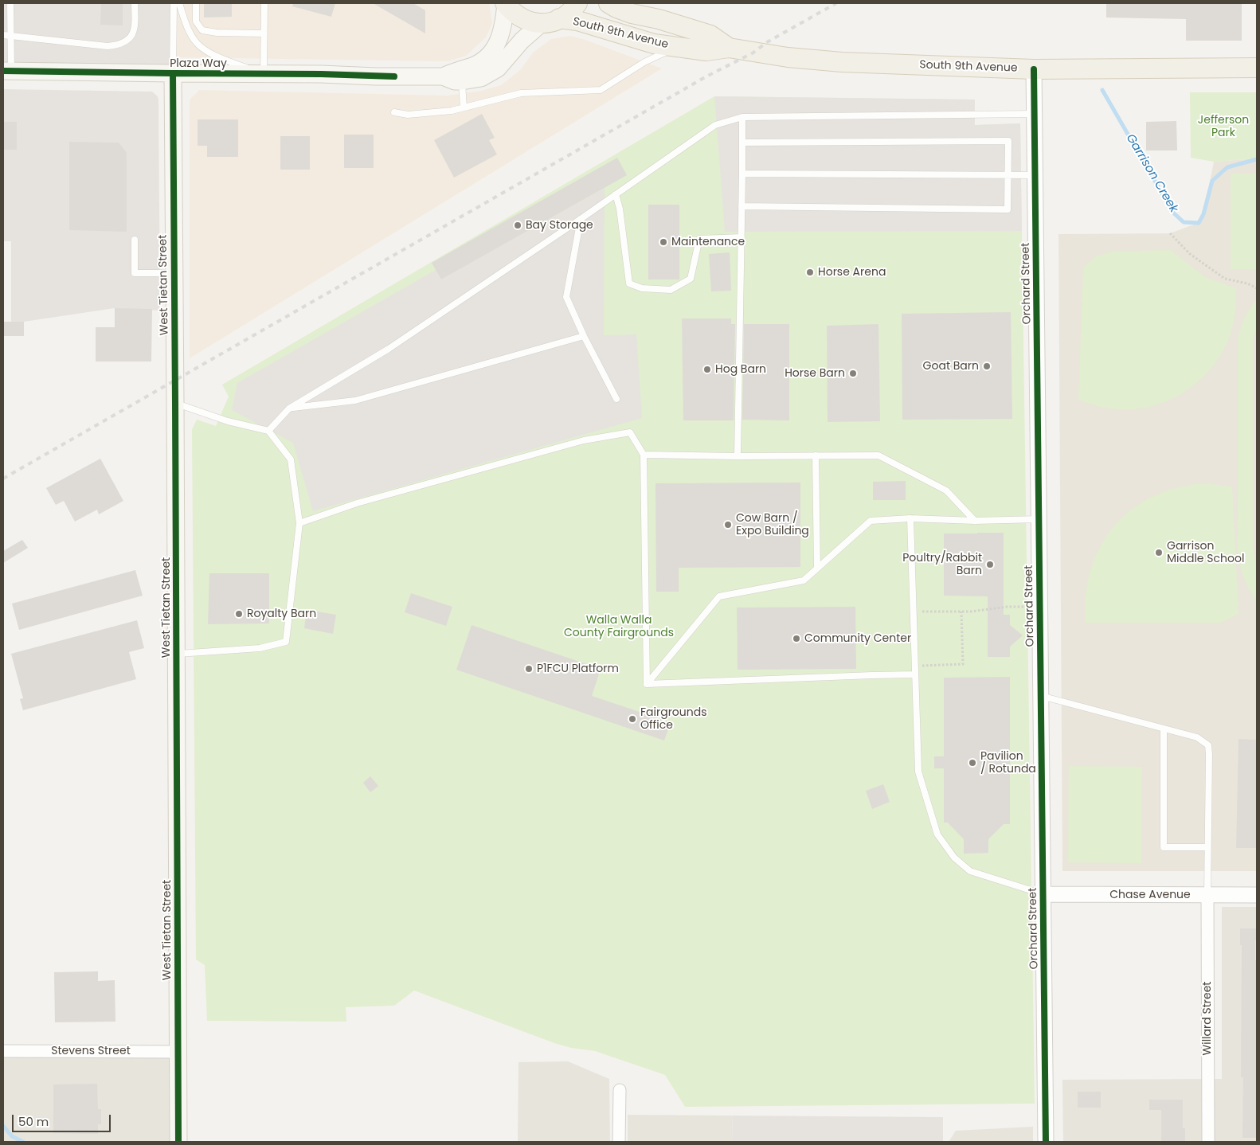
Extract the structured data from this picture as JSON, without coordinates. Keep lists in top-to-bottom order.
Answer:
{
  "streets": {
    "main road": ["South 9th Avenue", "Plaza Way", "West Tietan Street"],
    "street": [
      "Orchard Street",
      "Chase Avenue",
      "Willard Street",
      "Stevens Street"
    ]
  },
  "crossings": [
    ["South 9th Avenue", "Orchard Street"],
    ["Plaza Way", "West Tietan Street"],
    ["Orchard Street", "Chase Avenue"],
    ["West Tietan Street", "Stevens Street"],
    ["Chase Avenue", "Willard Street"]
  ],
  "water": ["Garrison Creek"],
  "parks": ["Jefferson Park", "Walla Walla County Fairgrounds"],
  "places": [
    "Bay Storage",
    "Maintenance",
    "Horse Arena",
    "Goat Barn",
    "Hog Barn",
    "Horse Barn",
    "Cow Barn / Expo Building",
    "Garrison Middle School",
    "Poultry/Rabbit Barn",
    "Royalty Barn",
    "Community Center",
    "P1FCU Platform",
    "Fairgrounds Office",
    "Pavilion / Rotunda"
  ],
  "scale_bar": "50 m"
}
